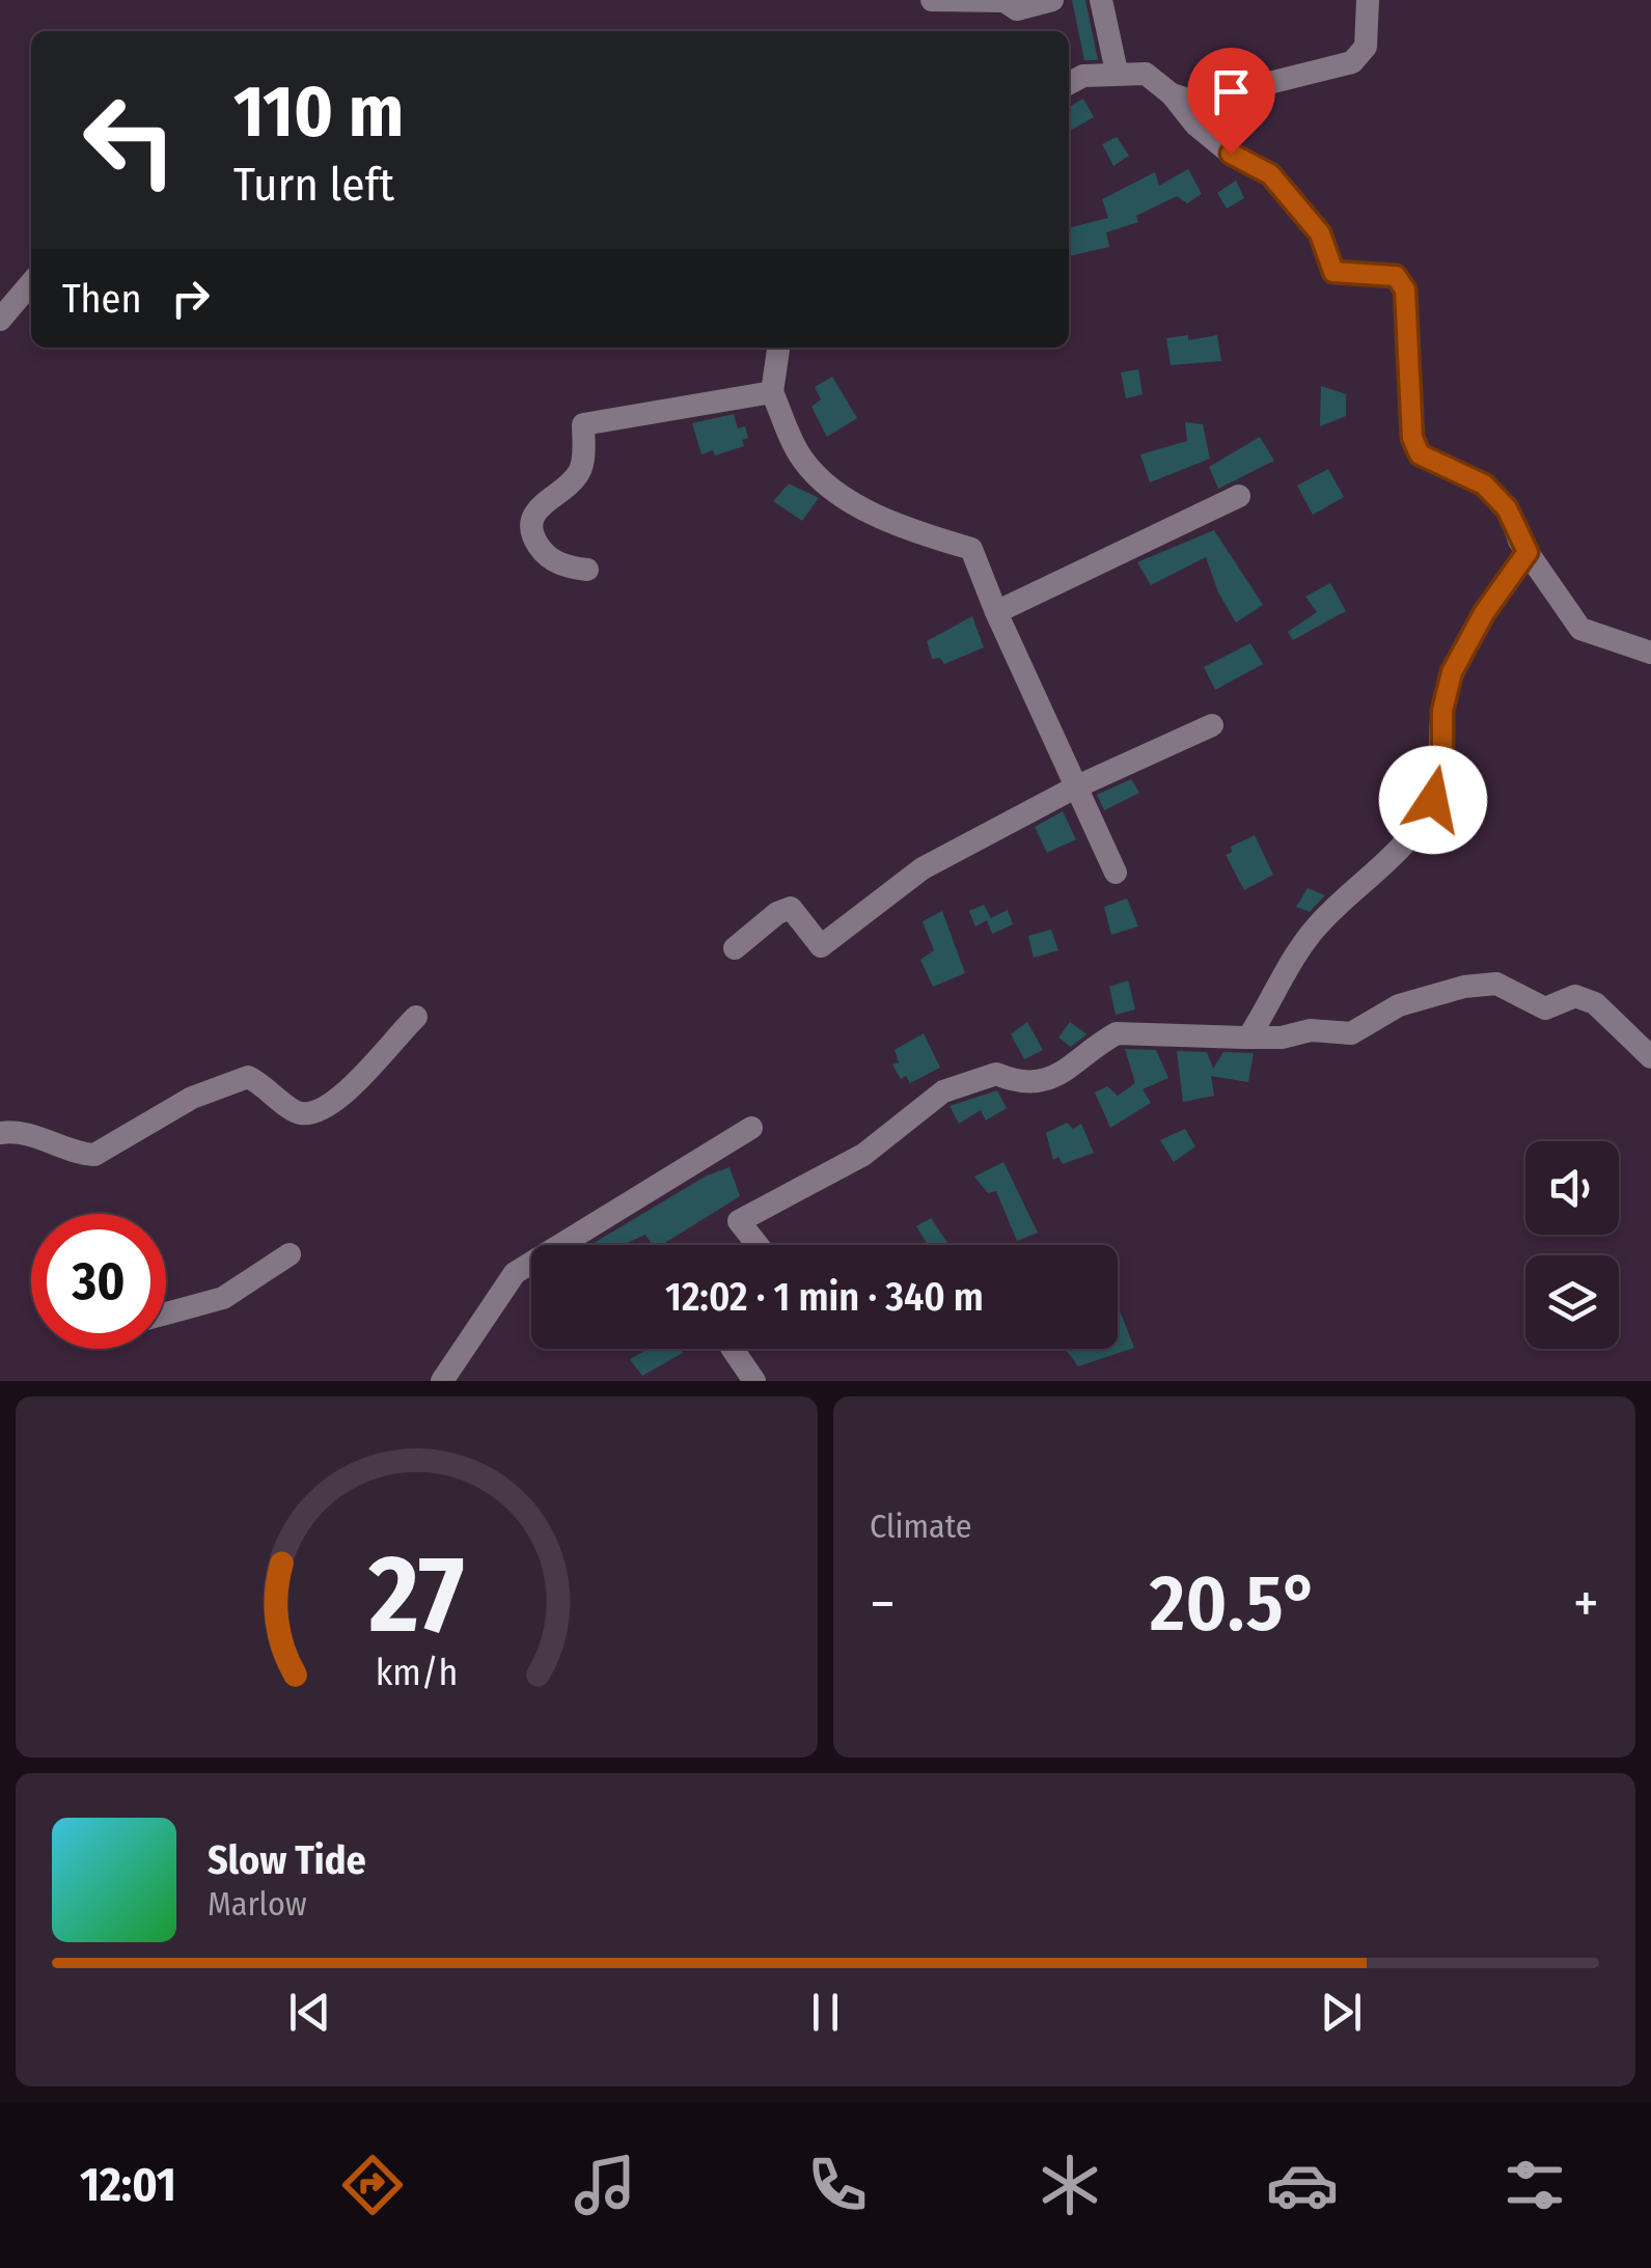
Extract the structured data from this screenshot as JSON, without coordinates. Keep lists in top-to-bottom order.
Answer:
{
  "page": {
    "turn": ["110 m", "Turn left"],
    "then": "Then",
    "limit": "30",
    "trip": "12:02 · 1 min · 340 m",
    "tile": "Climate",
    "heat": ["−", "20.5°", "+"],
    "song": ["Slow Tide", "Marlow"],
    "tabs": "12:01",
    "gauge": ["27", "km/h"]
  }
}
